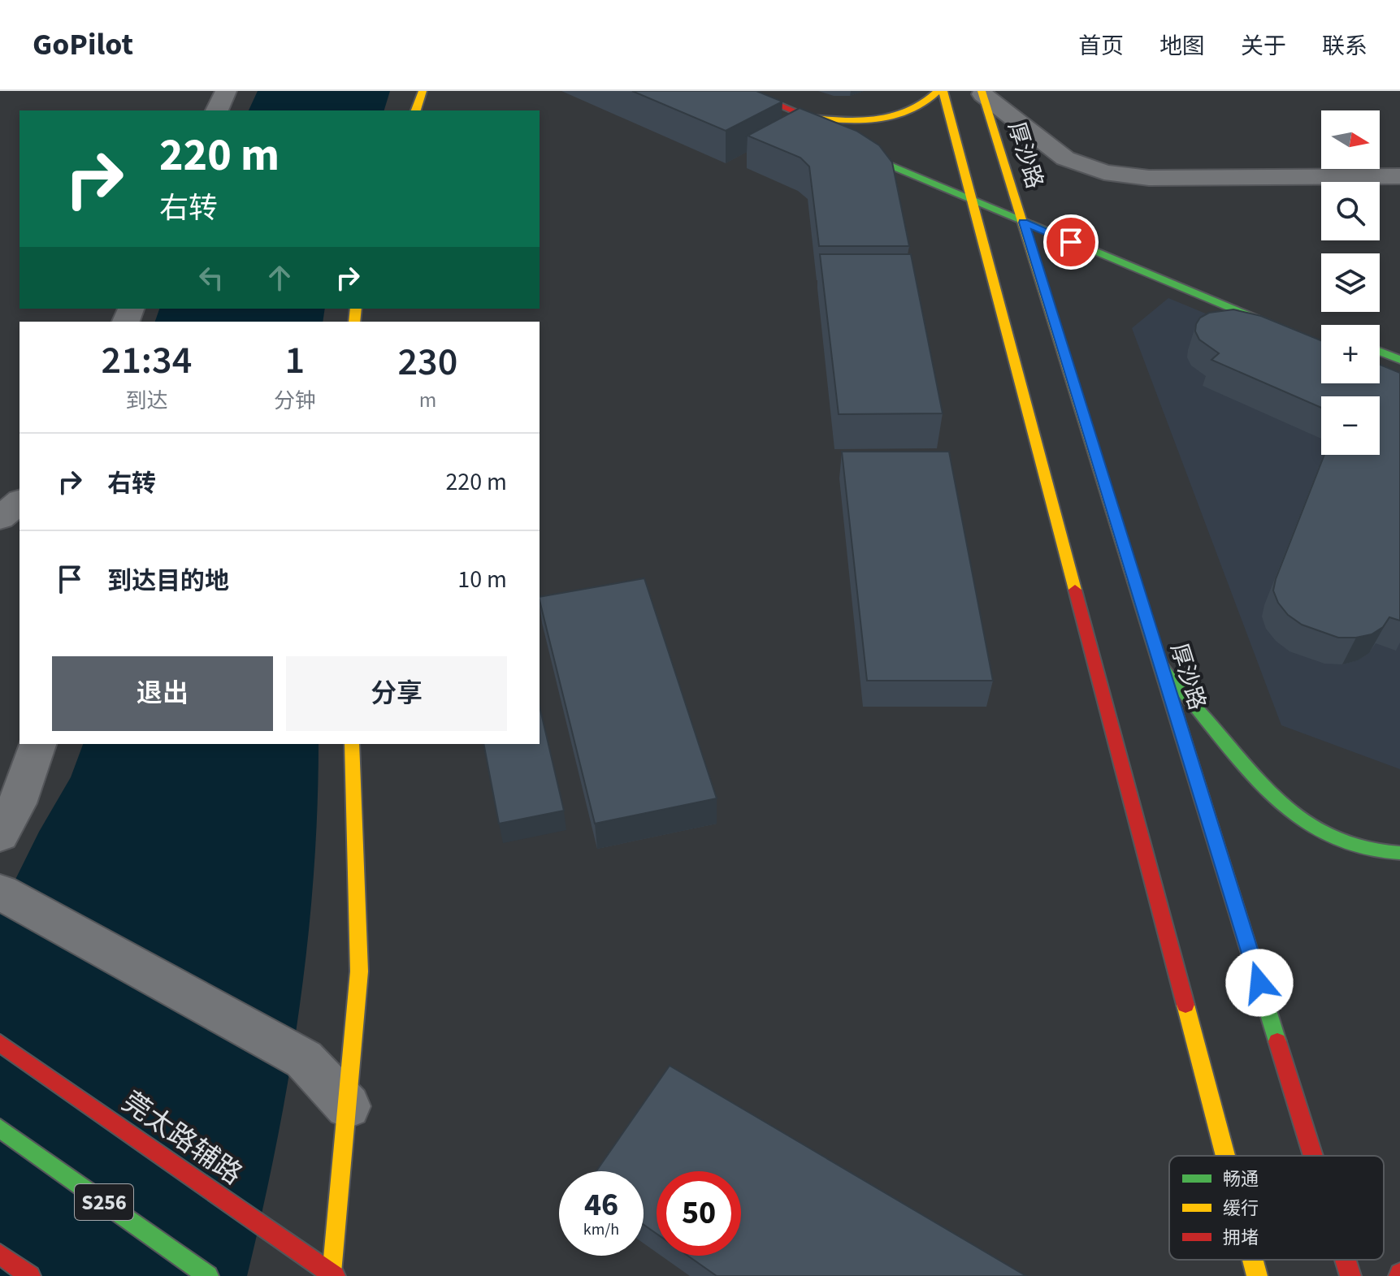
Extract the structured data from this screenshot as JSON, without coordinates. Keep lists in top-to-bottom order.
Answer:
{
  "streets": {
    "main road": ["厚沙路", "莞太路辅路", "S256"]
  },
  "legend": ["畅通", "缓行", "拥堵"],
  "north": "right",
  "page": {
    "header": "GoPilot",
    "nav": [
      "首页",
      "地图",
      "关于",
      "联系"
    ],
    "map_buttons": ["+", "−"],
    "turn": ["220 m", "右转"],
    "eta": [
      "21:34",
      "到达",
      "1",
      "分钟",
      "230",
      "m"
    ],
    "list": [
      {
        "name": "右转",
        "value": "220 m"
      },
      {
        "name": "到达目的地",
        "value": "10 m"
      }
    ],
    "buttons": ["退出", "分享"],
    "speed": "46 km/h",
    "limit": "50"
  }
}
